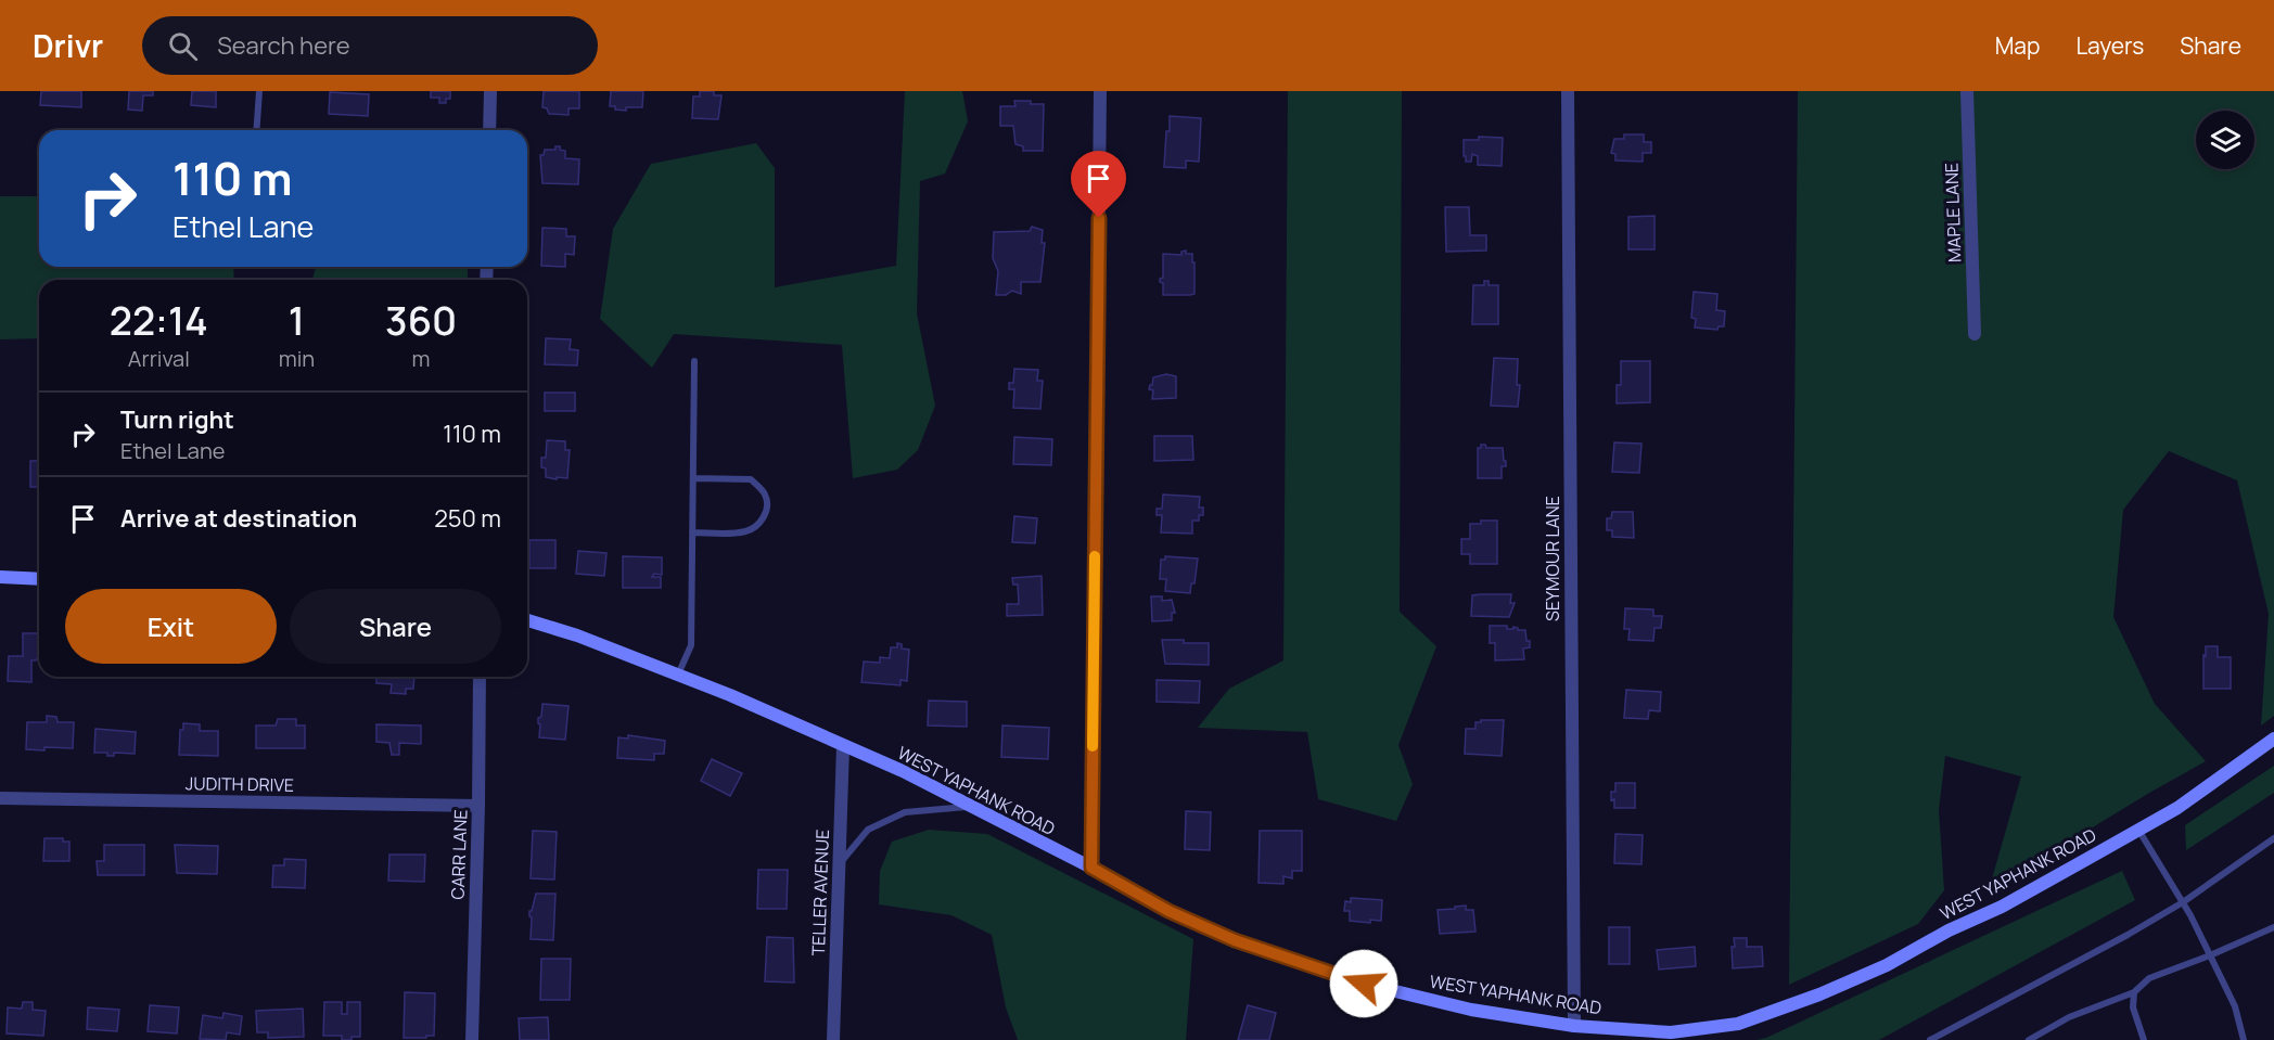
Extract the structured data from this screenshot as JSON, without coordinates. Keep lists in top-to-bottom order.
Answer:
{
  "streets": {
    "street": [
      "MAPLE LANE",
      "SEYMOUR LANE",
      "JUDITH DRIVE",
      "WEST YAPHANK ROAD",
      "CARR LANE",
      "TELLER AVENUE"
    ]
  },
  "crossings": [
    ["SEYMOUR LANE", "WEST YAPHANK ROAD"],
    ["JUDITH DRIVE", "CARR LANE"],
    ["WEST YAPHANK ROAD", "TELLER AVENUE"]
  ],
  "page": {
    "header": "Drivr",
    "search": "Search here",
    "nav": ["Map", "Layers", "Share"],
    "turn": ["110 m", "Ethel Lane"],
    "eta": [
      "22:14",
      "Arrival",
      "1",
      "min",
      "360",
      "m"
    ],
    "list": [
      {
        "name": "Turn right",
        "note": "Ethel Lane",
        "value": "110 m"
      },
      {
        "name": "Arrive at destination",
        "value": "250 m"
      }
    ],
    "buttons": ["Exit", "Share"]
  }
}
